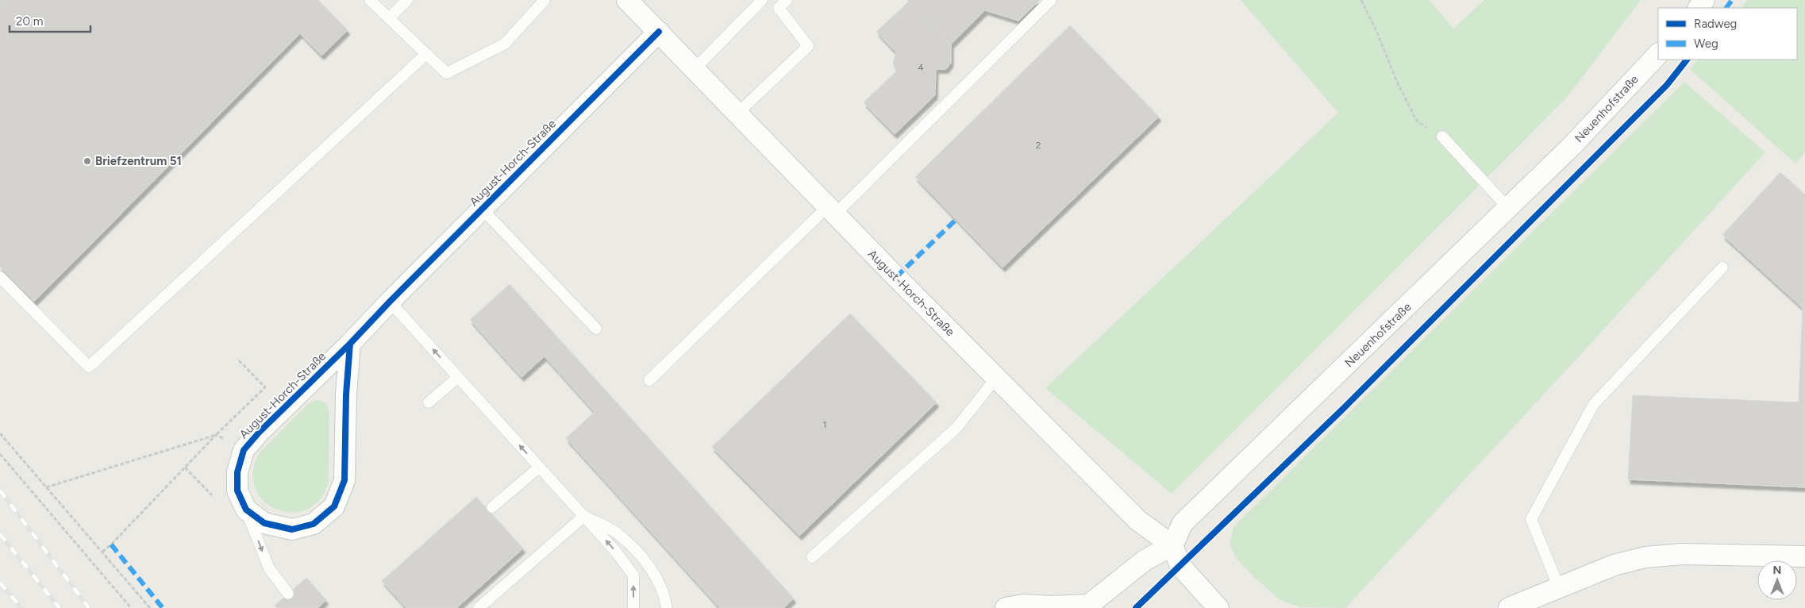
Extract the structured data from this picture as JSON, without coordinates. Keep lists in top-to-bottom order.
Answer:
{
  "streets": {
    "street": ["Neuenhofstraße", "August-Horch-Straße"]
  },
  "crossings": [
    ["Neuenhofstraße", "August-Horch-Straße"]
  ],
  "places": ["Briefzentrum 51"],
  "house_numbers": ["4", "2", "1"],
  "legend": ["Radweg", "Weg"],
  "scale_bar": "20 m",
  "north": "top"
}
